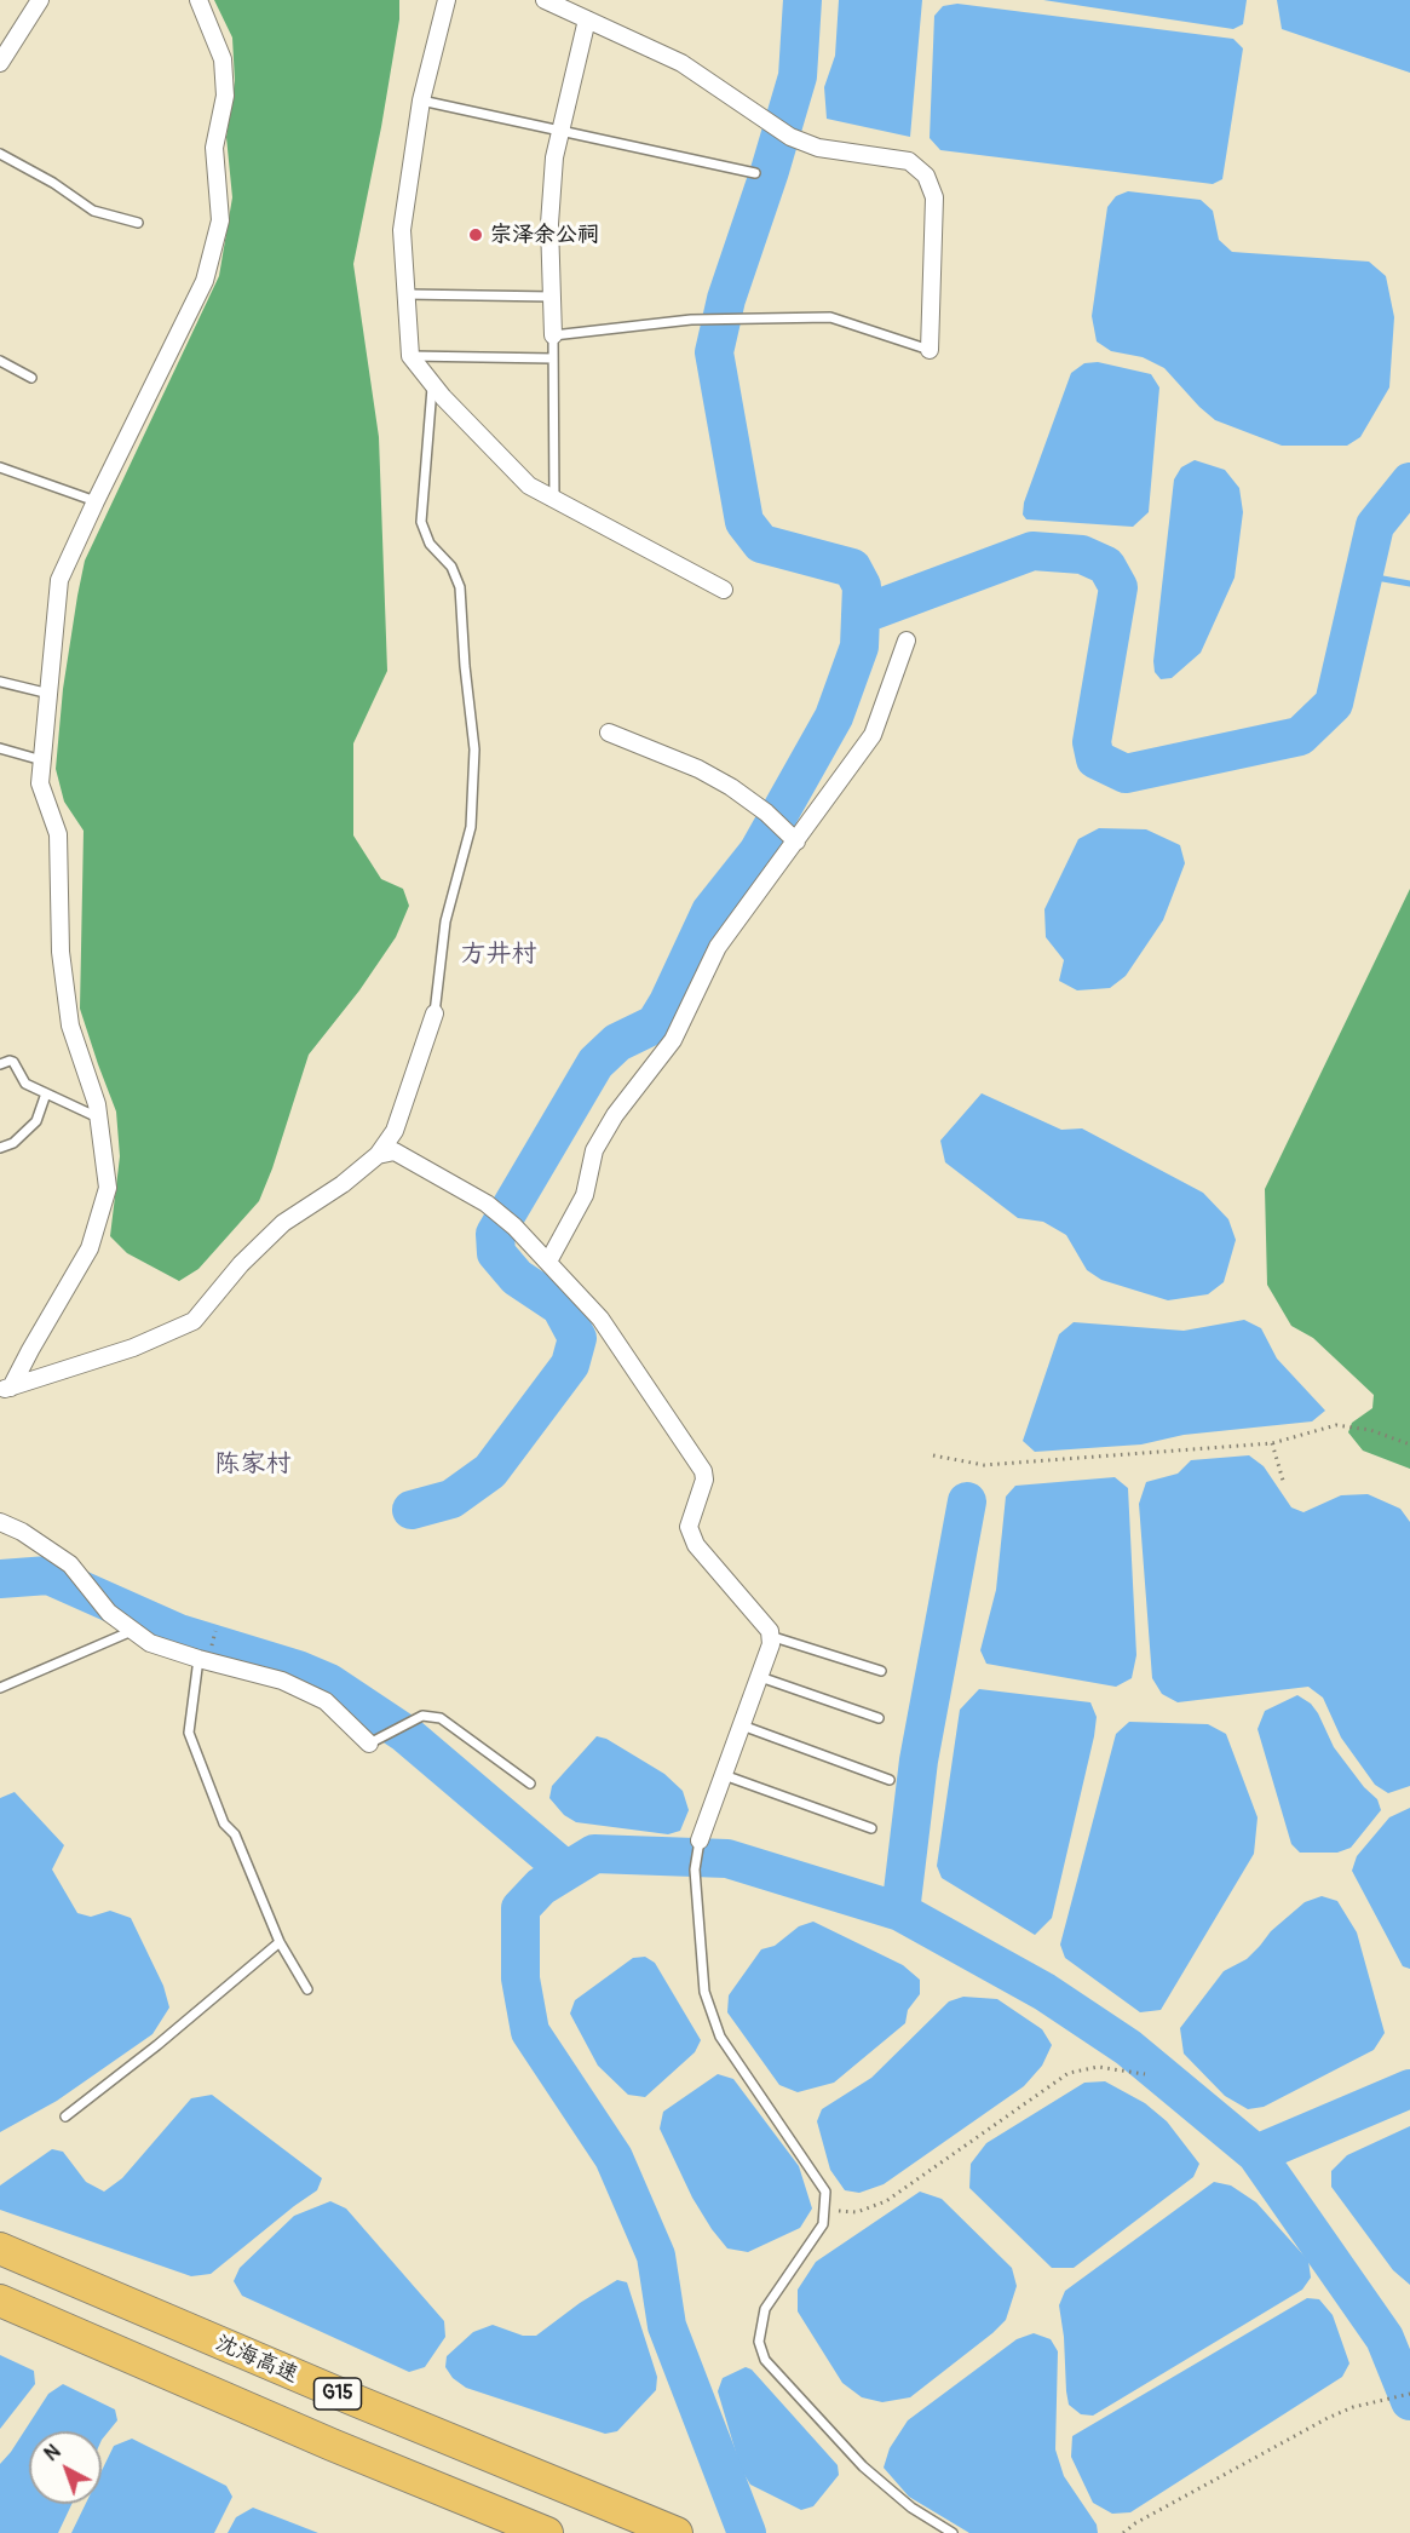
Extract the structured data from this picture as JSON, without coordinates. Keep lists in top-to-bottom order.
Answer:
{
  "streets": {
    "highway": ["沈海高速", "G15"]
  },
  "districts": ["方井村", "陈家村"],
  "places": ["宗泽余公祠"],
  "north": "top left"
}
